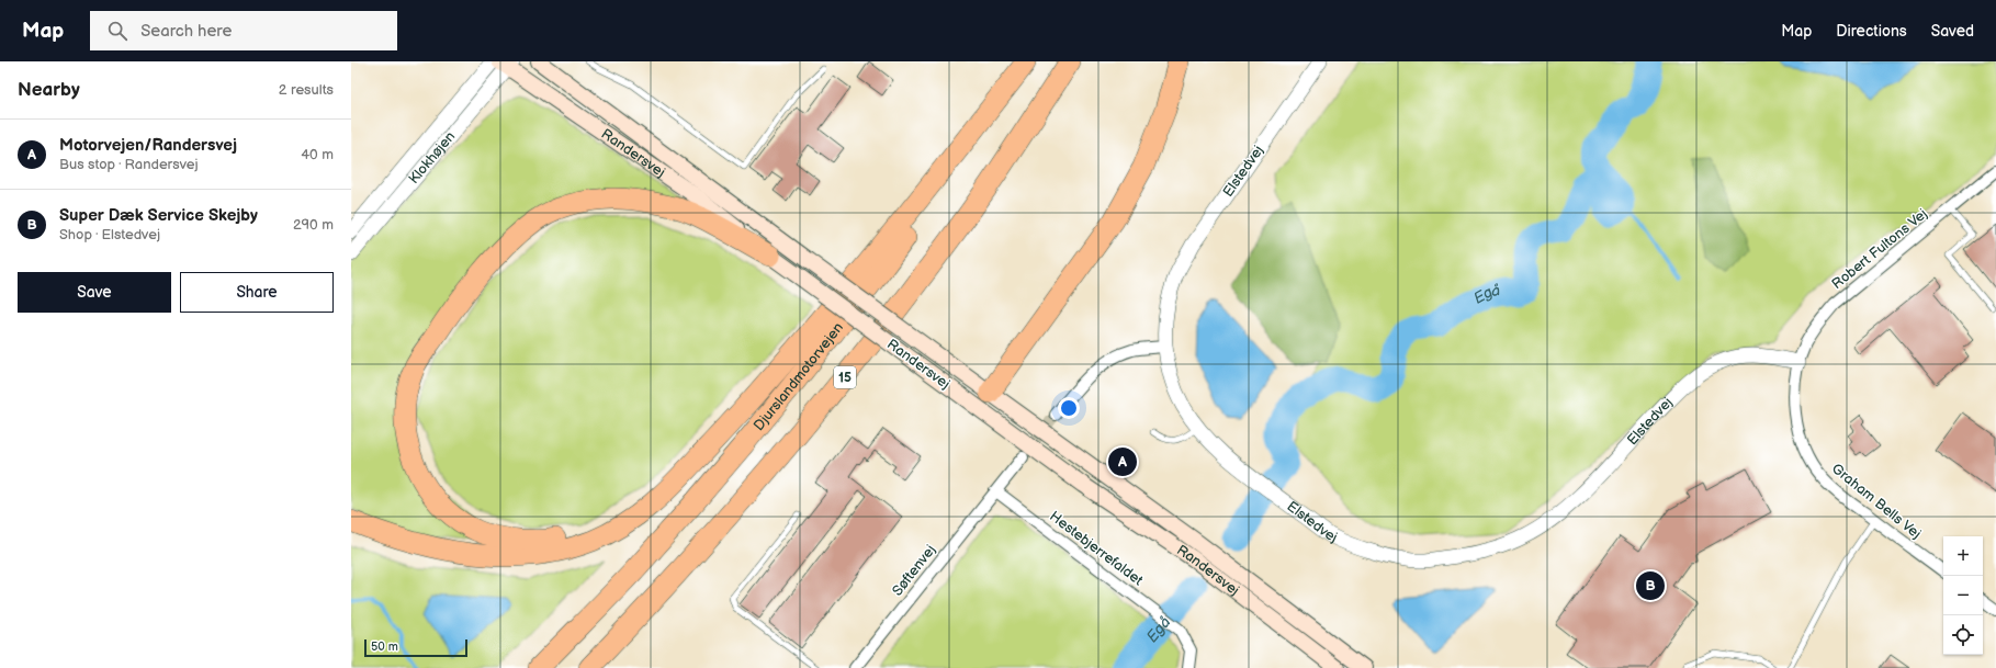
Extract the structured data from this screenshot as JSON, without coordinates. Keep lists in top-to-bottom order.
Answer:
{
  "streets": {
    "highway": ["Djurslandmotorvejen", "15"],
    "main road": ["Randersvej"],
    "street": [
      "Klokhøjen",
      "Elstedvej",
      "Robert Fultons Vej",
      "Graham Bells Vej",
      "Hestebjerrefaldet",
      "Søftenvej"
    ]
  },
  "crossings": [
    ["Randersvej", "Klokhøjen"],
    ["Elstedvej", "Robert Fultons Vej"],
    ["Elstedvej", "Graham Bells Vej"],
    ["Robert Fultons Vej", "Graham Bells Vej"],
    ["Hestebjerrefaldet", "Søftenvej"]
  ],
  "water": ["Egå"],
  "scale_bar": "50 m",
  "page": {
    "header": "Map",
    "search": "Search here",
    "nav": ["Map", "Directions", "Saved"],
    "heading": ["Nearby", "2 results"],
    "list": [
      {
        "mark": "A",
        "name": "Motorvejen/Randersvej",
        "note": "Bus stop · Randersvej",
        "value": "40 m"
      },
      {
        "mark": "B",
        "name": "Super Dæk Service Skejby",
        "note": "Shop · Elstedvej",
        "value": "290 m"
      }
    ],
    "buttons": ["Save", "Share"],
    "pins": ["A", "B"],
    "map_buttons": ["+", "−"],
    "scale": "50 m"
  }
}
